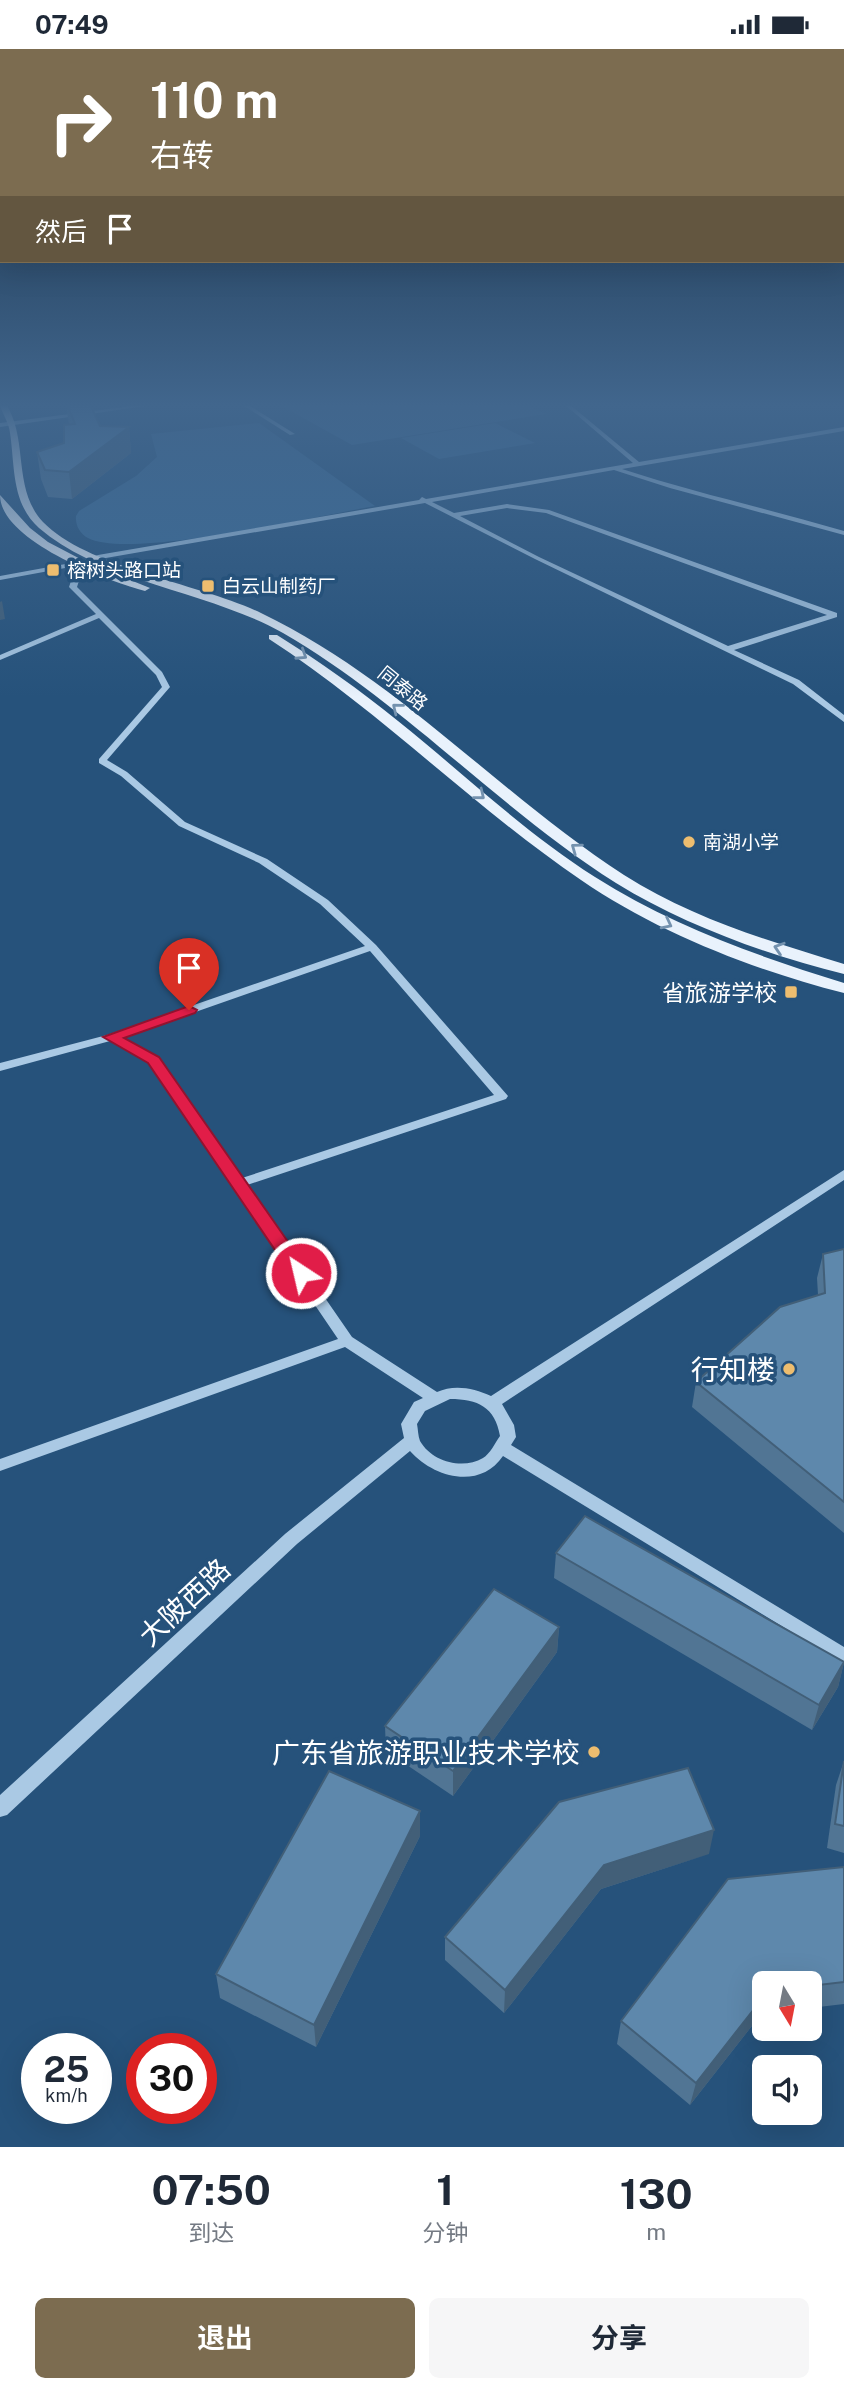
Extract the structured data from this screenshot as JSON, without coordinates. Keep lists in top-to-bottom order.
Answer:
{
  "streets": {
    "main road": ["同泰路"],
    "street": ["大陂西路"]
  },
  "places": {
    "transit": ["榕树头路口站", "白云山制药厂", "省旅游学校"],
    "other": ["南湖小学", "行知楼", "广东省旅游职业技术学校"]
  },
  "north": "bottom",
  "page": {
    "status": "07:49",
    "turn": ["110 m", "右转"],
    "then": "然后",
    "speed": "25 km/h",
    "limit": "30",
    "eta": [
      "07:50",
      "到达",
      "1",
      "分钟",
      "130",
      "m"
    ],
    "buttons": ["退出", "分享"]
  }
}
